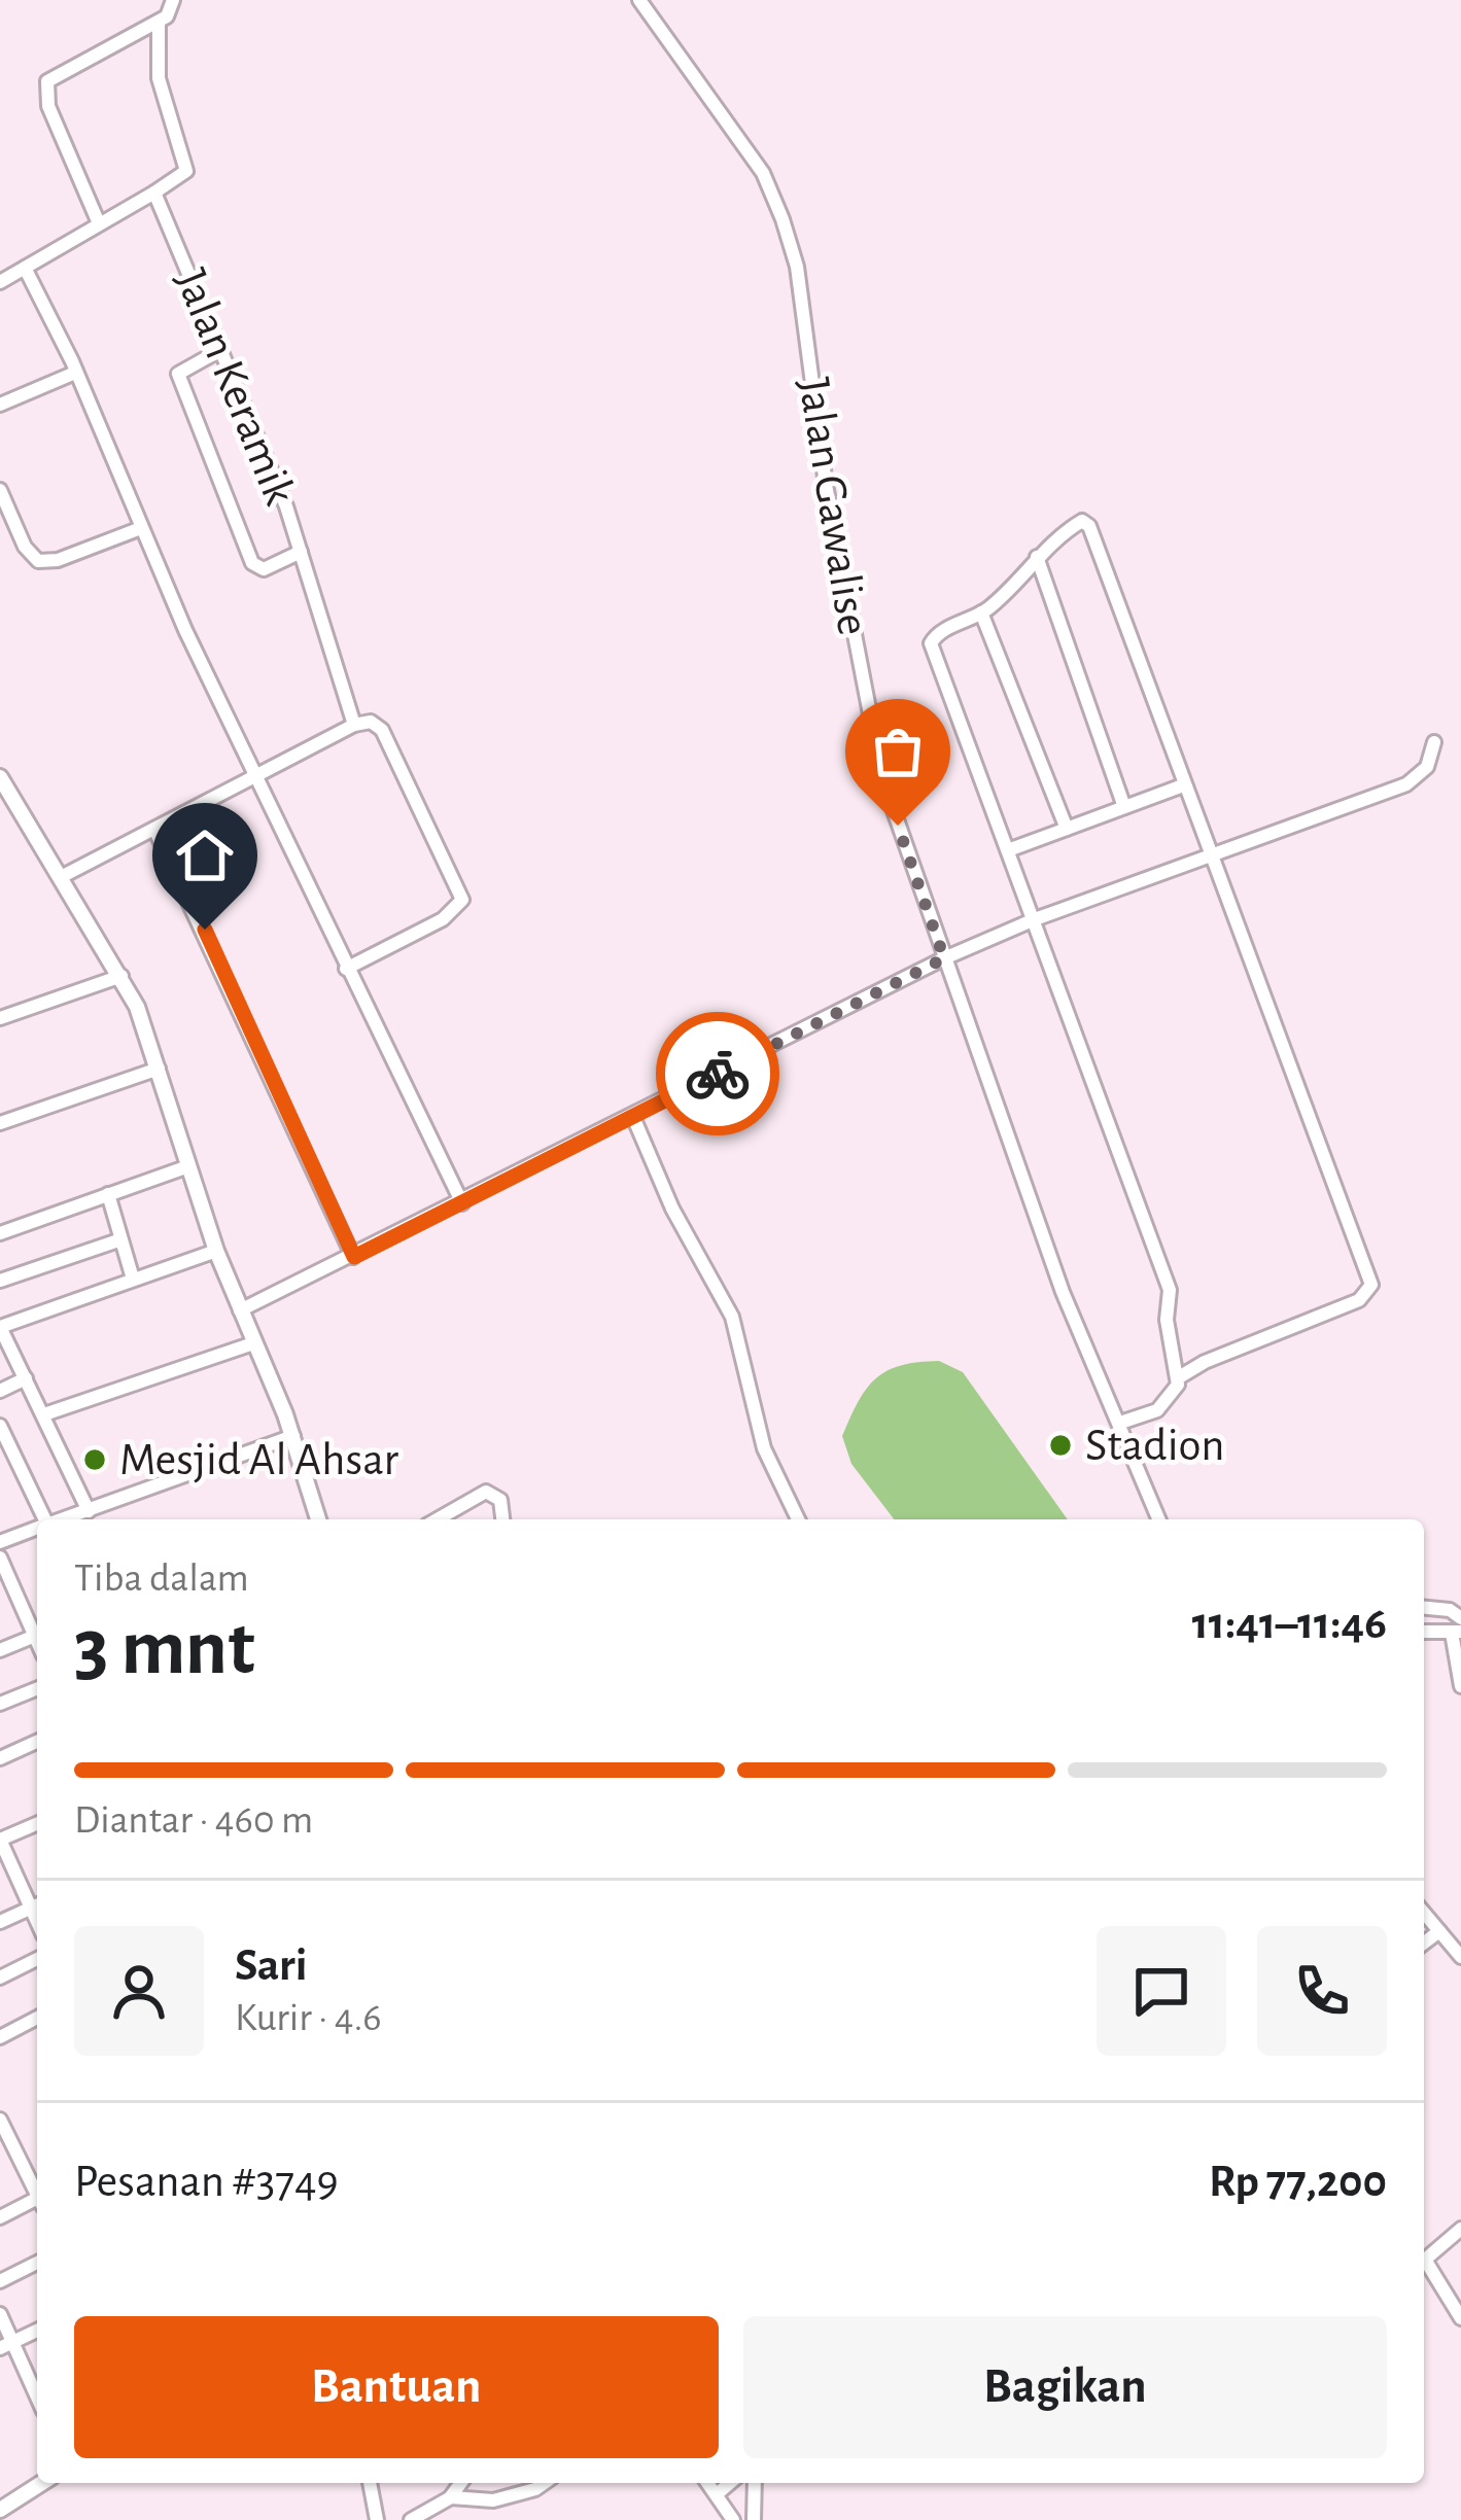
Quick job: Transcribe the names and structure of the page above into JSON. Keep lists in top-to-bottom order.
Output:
{
  "streets": {
    "street": ["Jalan Keramik", "Jalan Gawalise"]
  },
  "places": ["Stadion", "Mesjid Al Ahsar"],
  "page": {
    "heading": ["3 mnt", "Tiba dalam", "11:41–11:46"],
    "panel": [
      "Sari",
      "Kurir · 4.6",
      "Pesanan #3749",
      "Rp 77,200"
    ],
    "bar": "Diantar · 460 m",
    "buttons": ["Bantuan", "Bagikan"]
  }
}
